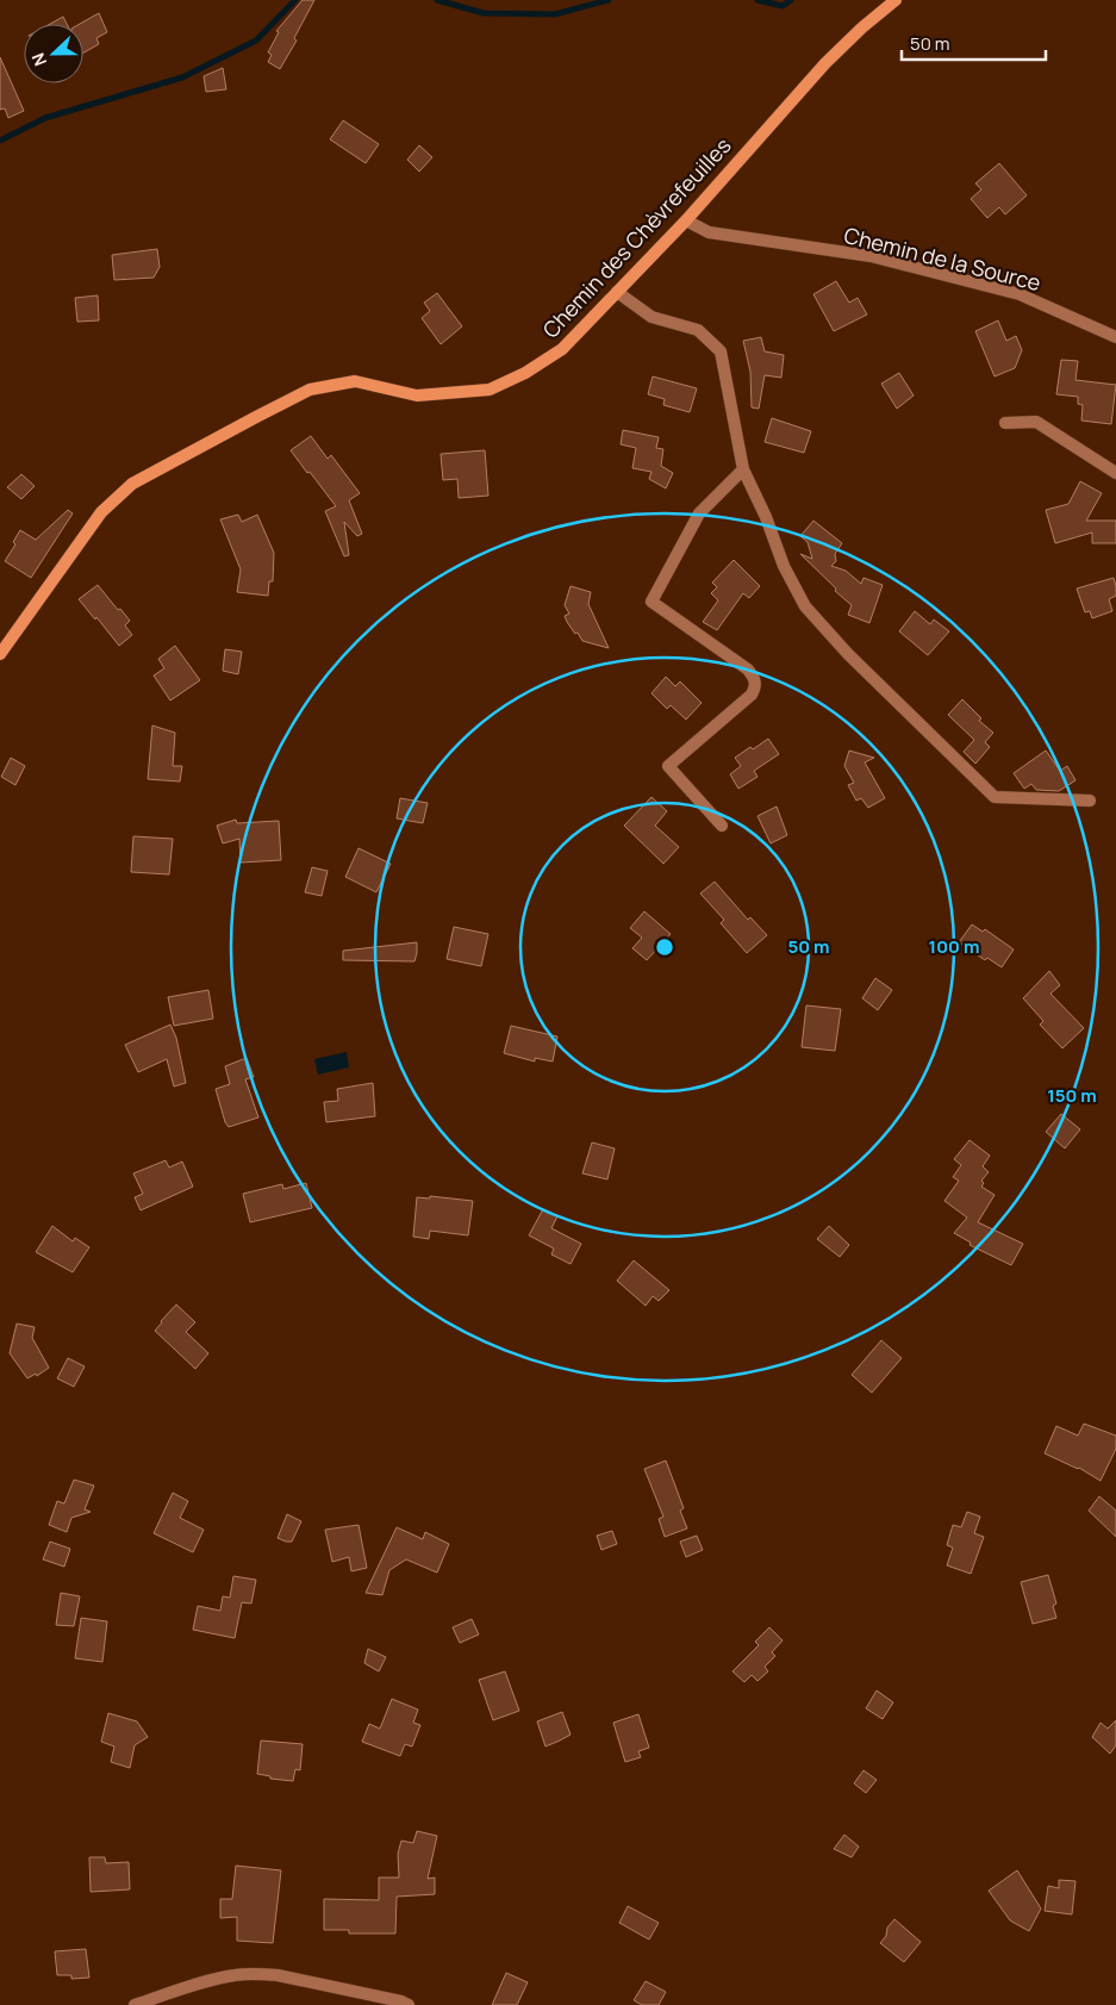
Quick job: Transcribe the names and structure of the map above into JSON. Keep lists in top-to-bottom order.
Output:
{
  "streets": {
    "street": ["Chemin des Chèvrefeuilles", "Chemin de la Source"]
  },
  "crossings": [
    ["Chemin des Chèvrefeuilles", "Chemin de la Source"]
  ],
  "scale_bar": "50 m",
  "north": "left",
  "rings": ["50 m", "100 m", "150 m"]
}
